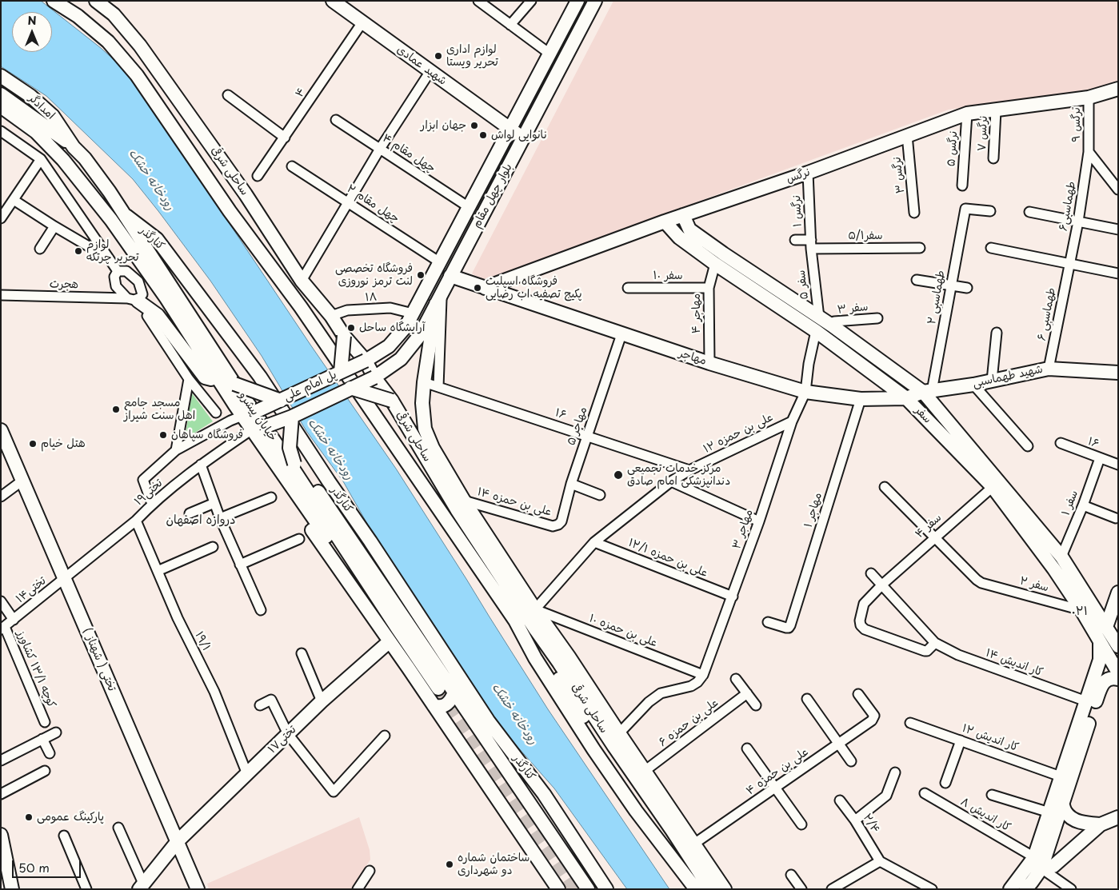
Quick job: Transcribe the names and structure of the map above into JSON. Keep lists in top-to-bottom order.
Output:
{
  "streets": {
    "main road": [
      "شهید عمادی",
      "امدادگر",
      "ساحلی شرقی",
      "نرگس",
      "بلوار چهل مقام",
      "کنارگذر",
      "مهاجر",
      "شهید طهماسبی",
      "پل امام علی",
      "سفر",
      "خیابان پیشرو",
      "تختی ( شهناز )",
      "تختی۱۷"
    ],
    "street": [
      "۴",
      "۹ نرگس",
      "۷ نرگس",
      "۵ نرگس",
      "چهل مقام ۴",
      "۳ نرگس",
      "چهل مقام ۲",
      "۶طهماسبی",
      "۱ نرگس",
      "۵/۱سفر",
      "۱۰ سفر",
      "هجرت",
      "۵ سفر",
      "۱۸",
      "۲ طهماسبی",
      "۳ سفر",
      "۴ مهاجر",
      "۶ طهماسبی",
      "۱۶",
      "۵ مهاجر",
      "۱۲ علی بن حمزه",
      "تختی۱۹",
      "۱۴ علی بن حمزه",
      "۱ سفر",
      "۱ مهاجر",
      "۴ سفر",
      "۳ مهاجر",
      "۱۲/۱ علی بن حمزه",
      "۲ سفر",
      "تختی۱۴",
      "۱۰ علی بن حمزه",
      "۱۹/۱",
      "۱۴ کار اندیش",
      "کوچه ۱۳/۱ کشاورز",
      "۶ علی بن حمزه",
      "۱۲ کار اندیش",
      "۴ علی بن حمزه",
      "۸ کار اندیش",
      "۲/۴"
    ]
  },
  "crossings": [
    ["شهید عمادی", "۴"],
    ["شهید عمادی", "بلوار چهل مقام"],
    ["امدادگر", "خیابان پیشرو"],
    ["۹ نرگس", "نرگس"],
    ["۹ نرگس", "۶طهماسبی"],
    ["۷ نرگس", "نرگس"],
    ["۵ نرگس", "نرگس"],
    ["چهل مقام ۴", "بلوار چهل مقام"],
    ["ساحلی شرقی", "بلوار چهل مقام"],
    ["ساحلی شرقی", "۱۸"],
    ["ساحلی شرقی", "پل امام علی"],
    ["ساحلی شرقی", "۱۶"],
    ["ساحلی شرقی", "۱۲ علی بن حمزه"],
    ["ساحلی شرقی", "۱۴ علی بن حمزه"],
    ["ساحلی شرقی", "۱۰ علی بن حمزه"],
    ["ساحلی شرقی", "۶ علی بن حمزه"],
    ["ساحلی شرقی", "۴ علی بن حمزه"],
    ["۳ نرگس", "نرگس"],
    ["نرگس", "۱ نرگس"],
    ["نرگس", "مهاجر"],
    ["نرگس", "سفر"],
    ["بلوار چهل مقام", "چهل مقام ۲"],
    ["بلوار چهل مقام", "۱۸"],
    ["بلوار چهل مقام", "مهاجر"],
    ["بلوار چهل مقام", "پل امام علی"],
    ["۶طهماسبی", "۶ طهماسبی"],
    ["۱ نرگس", "۵/۱سفر"],
    ["۱ نرگس", "۵ سفر"],
    ["۵/۱سفر", "۵ سفر"],
    ["کنارگذر", "خیابان پیشرو"],
    ["۱۰ سفر", "۴ مهاجر"],
    ["۵ سفر", "سفر"],
    ["۲ طهماسبی", "شهید طهماسبی"],
    ["۲ طهماسبی", "سفر"],
    ["۳ سفر", "سفر"],
    ["۴ مهاجر", "مهاجر"],
    ["۴ مهاجر", "سفر"],
    ["۶ طهماسبی", "شهید طهماسبی"],
    ["مهاجر", "شهید طهماسبی"],
    ["مهاجر", "سفر"],
    ["مهاجر", "۵ مهاجر"],
    ["مهاجر", "۱ مهاجر"],
    ["مهاجر", "۳ مهاجر"],
    ["شهید طهماسبی", "سفر"],
    ["پل امام علی", "خیابان پیشرو"],
    ["پل امام علی", "تختی۱۹"],
    ["۱۶", "۵ مهاجر"],
    ["۱۶", "۱۲ علی بن حمزه"],
    ["۱۶", "۱ سفر"],
    ["سفر", "۱ سفر"],
    ["سفر", "۴ سفر"],
    ["سفر", "۳ مهاجر"],
    ["سفر", "۲ سفر"],
    ["خیابان پیشرو", "تختی۱۹"],
    ["۵ مهاجر", "۱۴ علی بن حمزه"],
    ["۱۲ علی بن حمزه", "۳ مهاجر"],
    ["۱۲ علی بن حمزه", "۱۲/۱ علی بن حمزه"],
    ["۱۲ علی بن حمزه", "۱۰ علی بن حمزه"],
    ["تختی۱۹", "تختی۱۴"],
    ["تختی۱۹", "۱۹/۱"],
    ["تختی۱۹", "تختی ( شهناز )"],
    ["۴ سفر", "۲ سفر"],
    ["۴ سفر", "۱۴ کار اندیش"],
    ["۳ مهاجر", "۱۲/۱ علی بن حمزه"],
    ["۳ مهاجر", "۱۰ علی بن حمزه"],
    ["تختی۱۴", "تختی ( شهناز )"],
    ["تختی۱۴", "کوچه ۱۳/۱ کشاورز"],
    ["۱۹/۱", "تختی۱۷"],
    ["تختی ( شهناز )", "تختی۱۷"]
  ],
  "districts": ["دروازه اصفهان", "۰۲۱"],
  "water": ["رودخانه خشک"],
  "places": [
    "لوازم اداری تحریر ویستا",
    "جهان ابزار",
    "نانوایی لواش",
    "لوازم تحریر چرتکه",
    "فروشگاه تخصصی لنت ترمز نوروزی",
    "فروشگاه اسپلیت پکیج تصفیه اب رضایی",
    "آرایشگاه ساحل",
    "مسجد جامع اهل سنت شیراز",
    "فروشگاه سپاهان",
    "هتل خیام",
    "مرکز خدمات تجمیعی دندانپزشکی امام صادق",
    "پارکینگ عمومی",
    "ساختمان شماره دو شهرداری"
  ],
  "scale_bar": "50 m",
  "north": "top"
}
